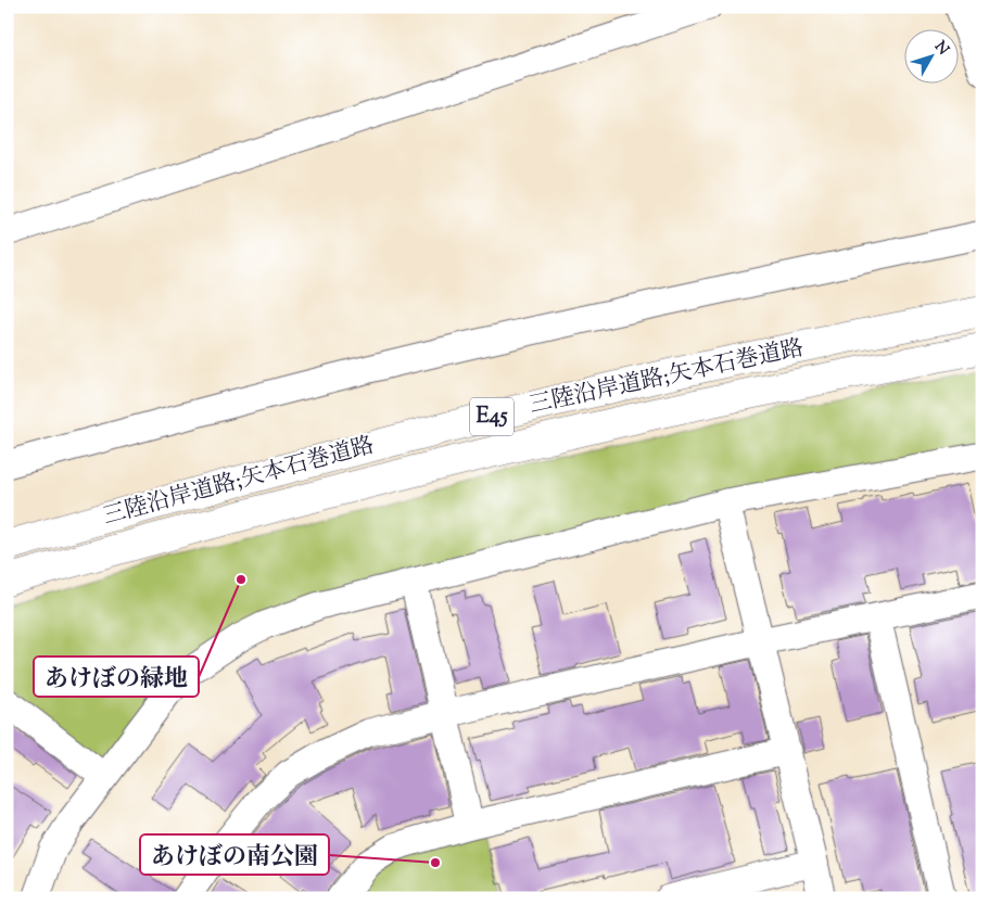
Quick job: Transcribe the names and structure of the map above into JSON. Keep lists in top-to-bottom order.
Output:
{
  "streets": {
    "highway": ["三陸沿岸道路;矢本石巻道路", "E45"]
  },
  "places": ["あけぼの緑地", "あけぼの南公園"],
  "north": "top right"
}
